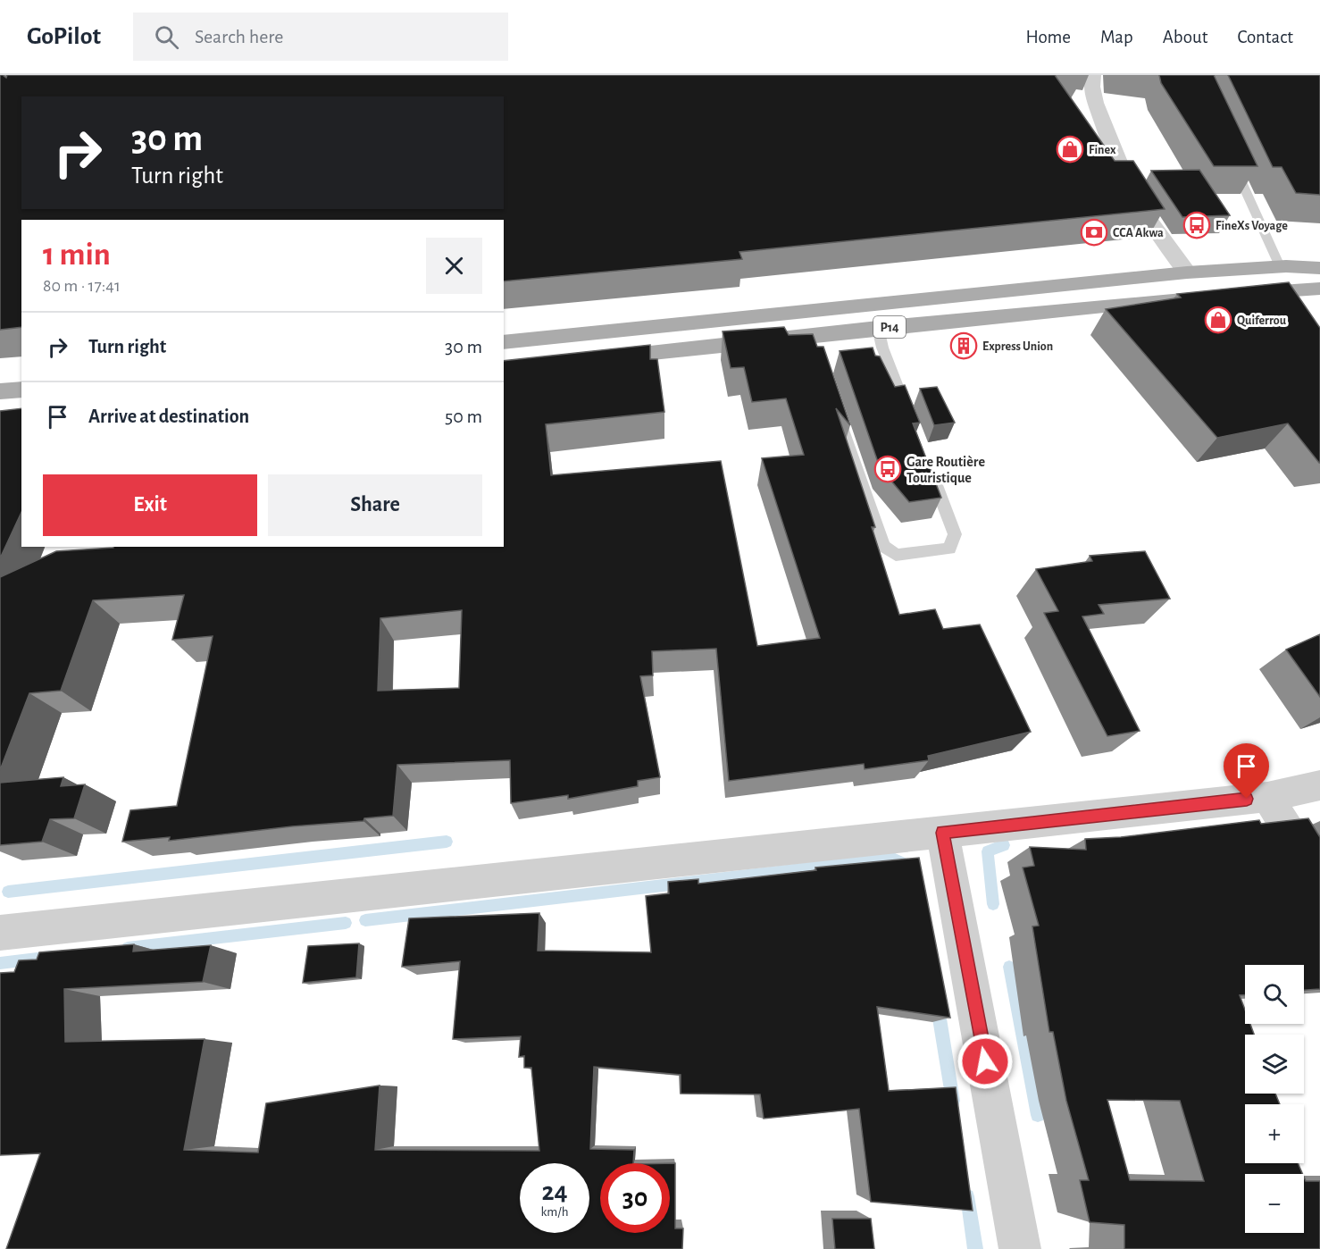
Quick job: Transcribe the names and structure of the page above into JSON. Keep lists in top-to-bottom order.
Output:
{
  "streets": {
    "main road": ["P14"]
  },
  "places": {
    "shop": ["Finex", "Quiferrou"],
    "bus stop": ["FineXs Voyage", "Gare Routière Touristique"],
    "bank": ["CCA Akwa"],
    "building": ["Express Union"]
  },
  "page": {
    "header": "GoPilot",
    "search": "Search here",
    "nav": [
      "Home",
      "Map",
      "About",
      "Contact"
    ],
    "turn": ["30 m", "Turn right"],
    "heading": ["1 min", "80 m · 17:41"],
    "list": [
      {
        "name": "Turn right",
        "value": "30 m"
      },
      {
        "name": "Arrive at destination",
        "value": "50 m"
      }
    ],
    "buttons": ["Exit", "Share"],
    "map_buttons": ["+", "−"],
    "speed": "24 km/h",
    "limit": "30"
  }
}
